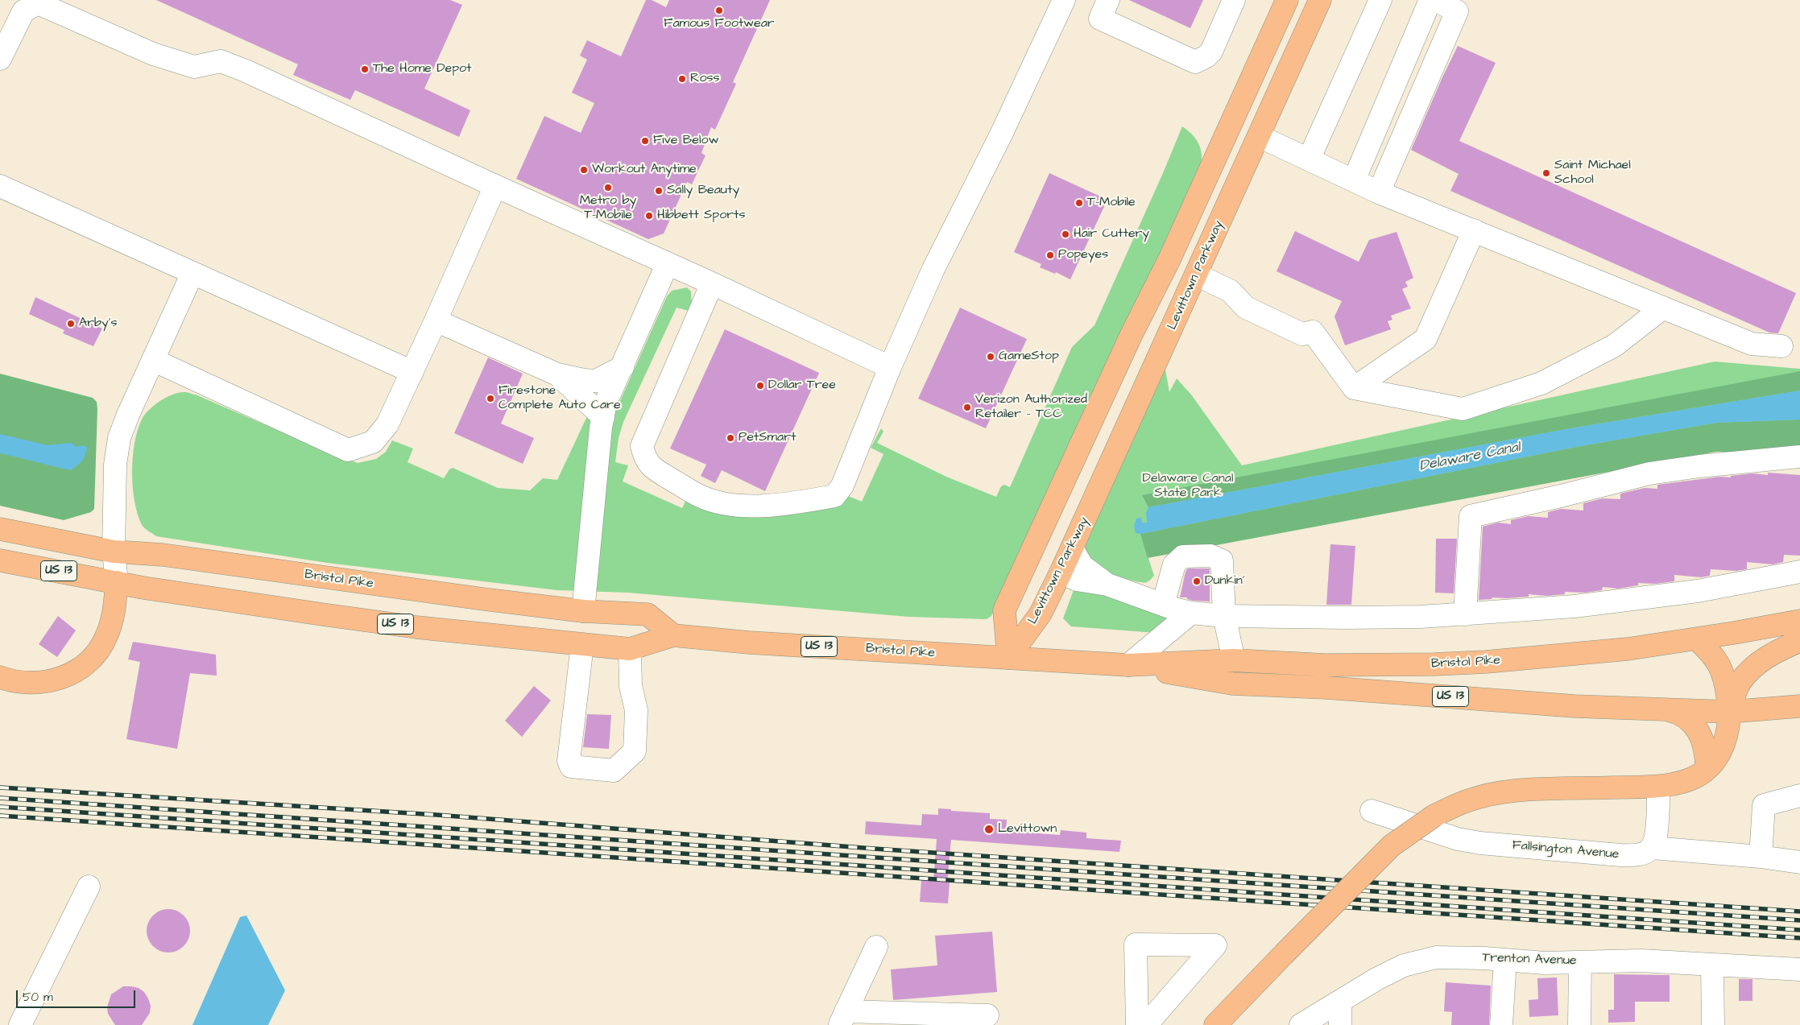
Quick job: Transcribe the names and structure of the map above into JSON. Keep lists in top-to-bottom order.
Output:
{
  "streets": {
    "main road": ["Levittown Parkway", "US 13", "Bristol Pike"],
    "street": ["Fallsington Avenue", "Trenton Avenue"]
  },
  "crossings": [
    ["Levittown Parkway", "Bristol Pike"],
    ["US 13", "Bristol Pike"]
  ],
  "water": ["Delaware Canal"],
  "parks": ["Delaware Canal State Park"],
  "places": [
    "Famous Footwear",
    "The Home Depot",
    "Ross",
    "Five Below",
    "Workout Anytime",
    "Saint Michael School",
    "Metro by T-Mobile",
    "Sally Beauty",
    "T-Mobile",
    "Hibbett Sports",
    "Hair Cuttery",
    "Popeyes",
    "Arby's",
    "GameStop",
    "Dollar Tree",
    "Firestone Complete Auto Care",
    "Verizon Authorized Retailer - TCC",
    "PetSmart",
    "Dunkin'",
    "Levittown"
  ],
  "scale_bar": "50 m"
}
